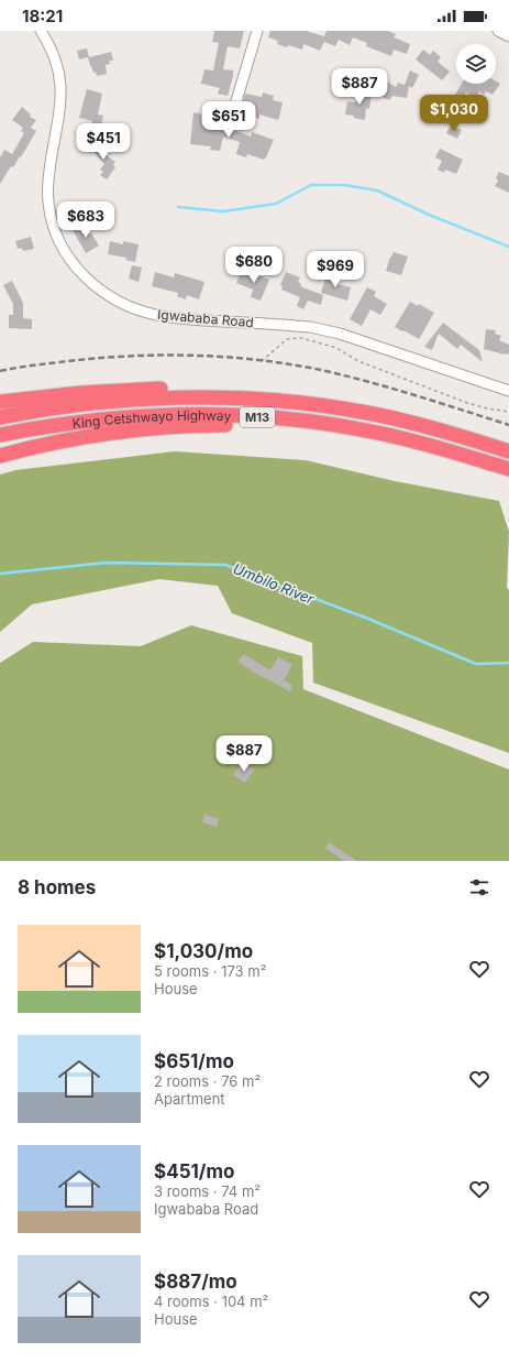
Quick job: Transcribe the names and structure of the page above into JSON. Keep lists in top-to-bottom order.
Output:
{
  "streets": {
    "highway": ["M13", "King Cetshwayo Highway"],
    "street": ["Igwababa Road"]
  },
  "water": ["Umbilo River"],
  "page": {
    "status": "18:21",
    "price": [
      "$887",
      "$1,030",
      "$651",
      "$451",
      "$683",
      "$680",
      "$969",
      "$887"
    ],
    "heading": "8 homes",
    "list": [
      {
        "name": "$1,030/mo",
        "note": "5 rooms · 173 m² · House"
      },
      {
        "name": "$651/mo",
        "note": "2 rooms · 76 m² · Apartment"
      },
      {
        "name": "$451/mo",
        "note": "3 rooms · 74 m² · Igwababa Road"
      },
      {
        "name": "$887/mo",
        "note": "4 rooms · 104 m² · House"
      }
    ]
  }
}
